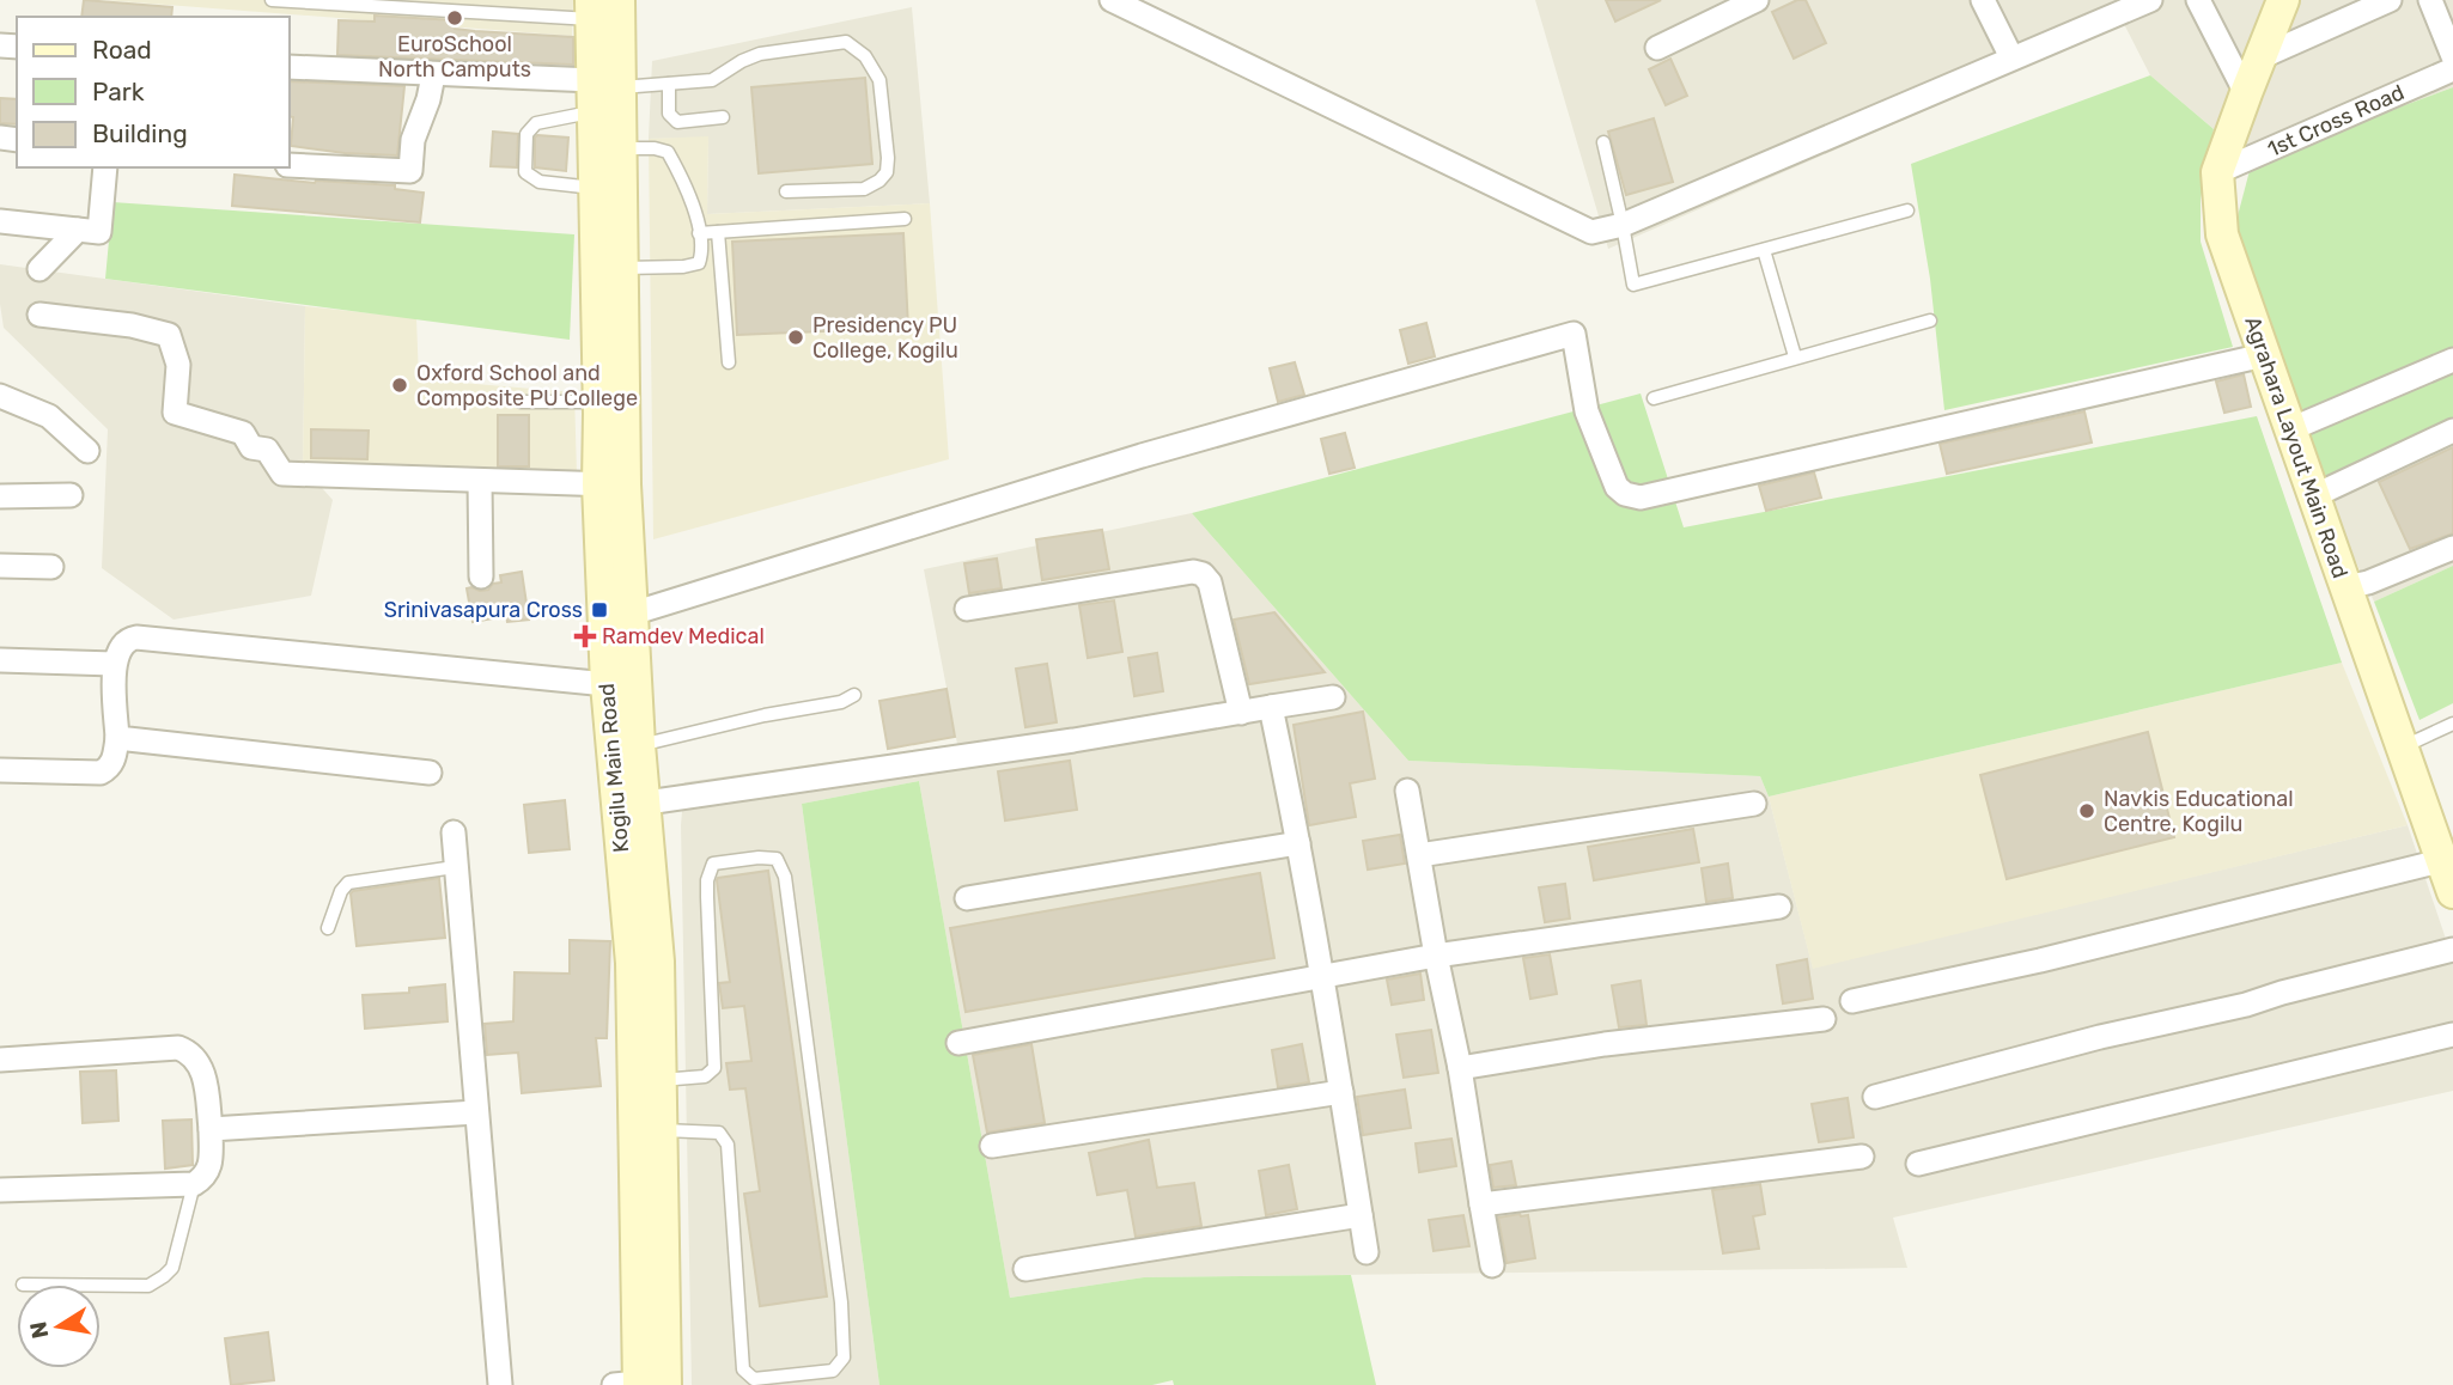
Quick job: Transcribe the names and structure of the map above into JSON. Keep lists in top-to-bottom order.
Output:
{
  "streets": {
    "main road": ["Agrahara Layout Main Road", "Kogilu Main Road"],
    "street": ["1st Cross Road"]
  },
  "crossings": [
    ["1st Cross Road", "Agrahara Layout Main Road"]
  ],
  "places": {
    "other": [
      "EuroSchool North Camputs",
      "Presidency PU College, Kogilu",
      "Oxford School and Composite PU College",
      "Navkis Educational Centre, Kogilu"
    ],
    "transit": ["Srinivasapura Cross"],
    "health": ["Ramdev Medical"]
  },
  "legend": ["Road", "Park", "Building"],
  "north": "left"
}
